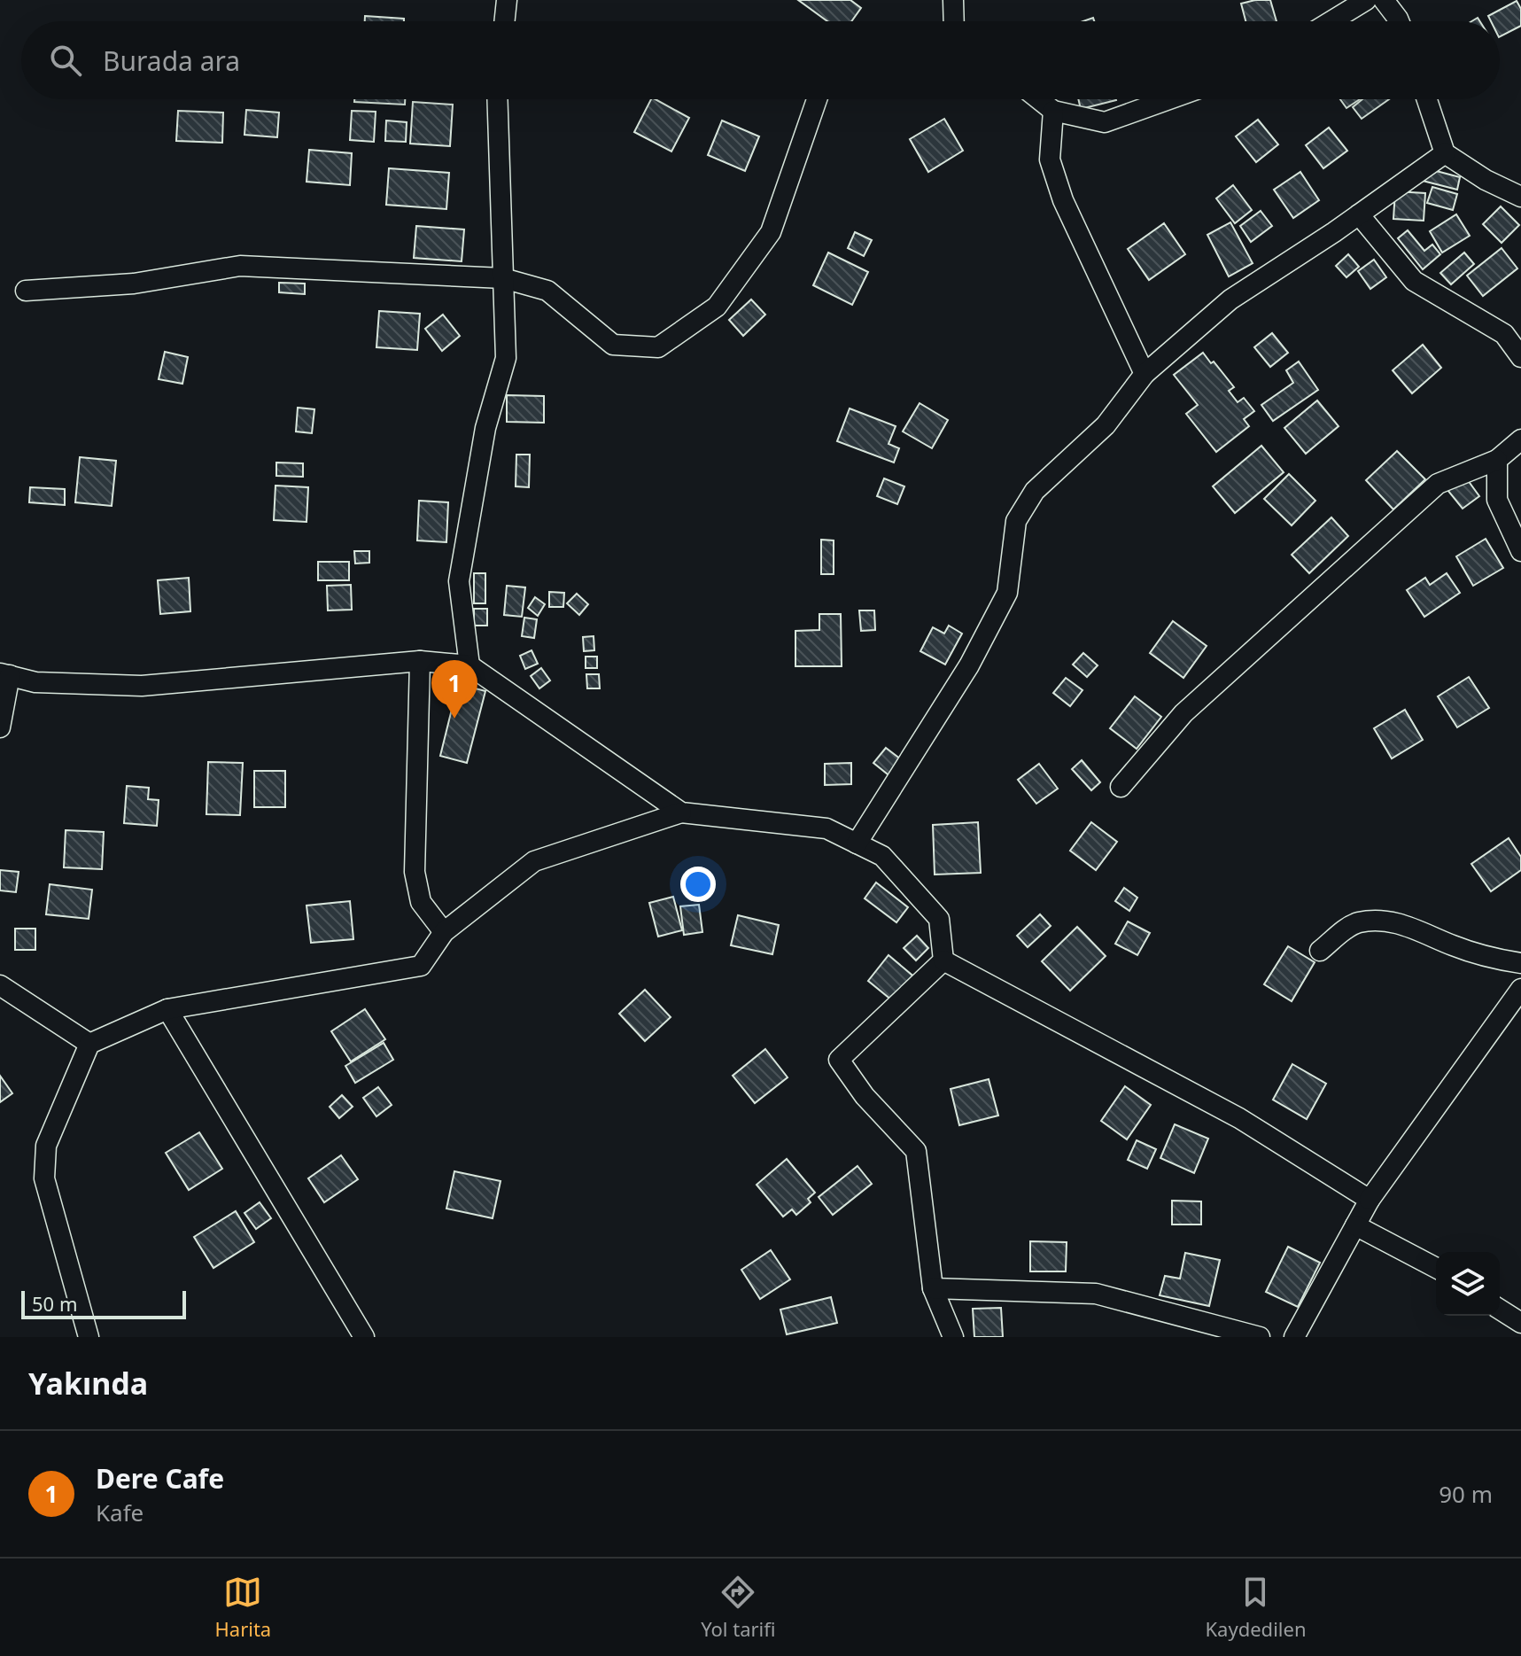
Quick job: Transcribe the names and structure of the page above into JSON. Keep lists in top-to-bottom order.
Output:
{
  "scale_bar": "50 m",
  "page": {
    "search": "Burada ara",
    "pins": "1",
    "scale": "50 m",
    "heading": "Yakında",
    "list": [
      {
        "mark": "1",
        "name": "Dere Cafe",
        "note": "Kafe",
        "value": "90 m"
      }
    ],
    "nav": ["Harita", "Yol tarifi", "Kaydedilen"]
  }
}
